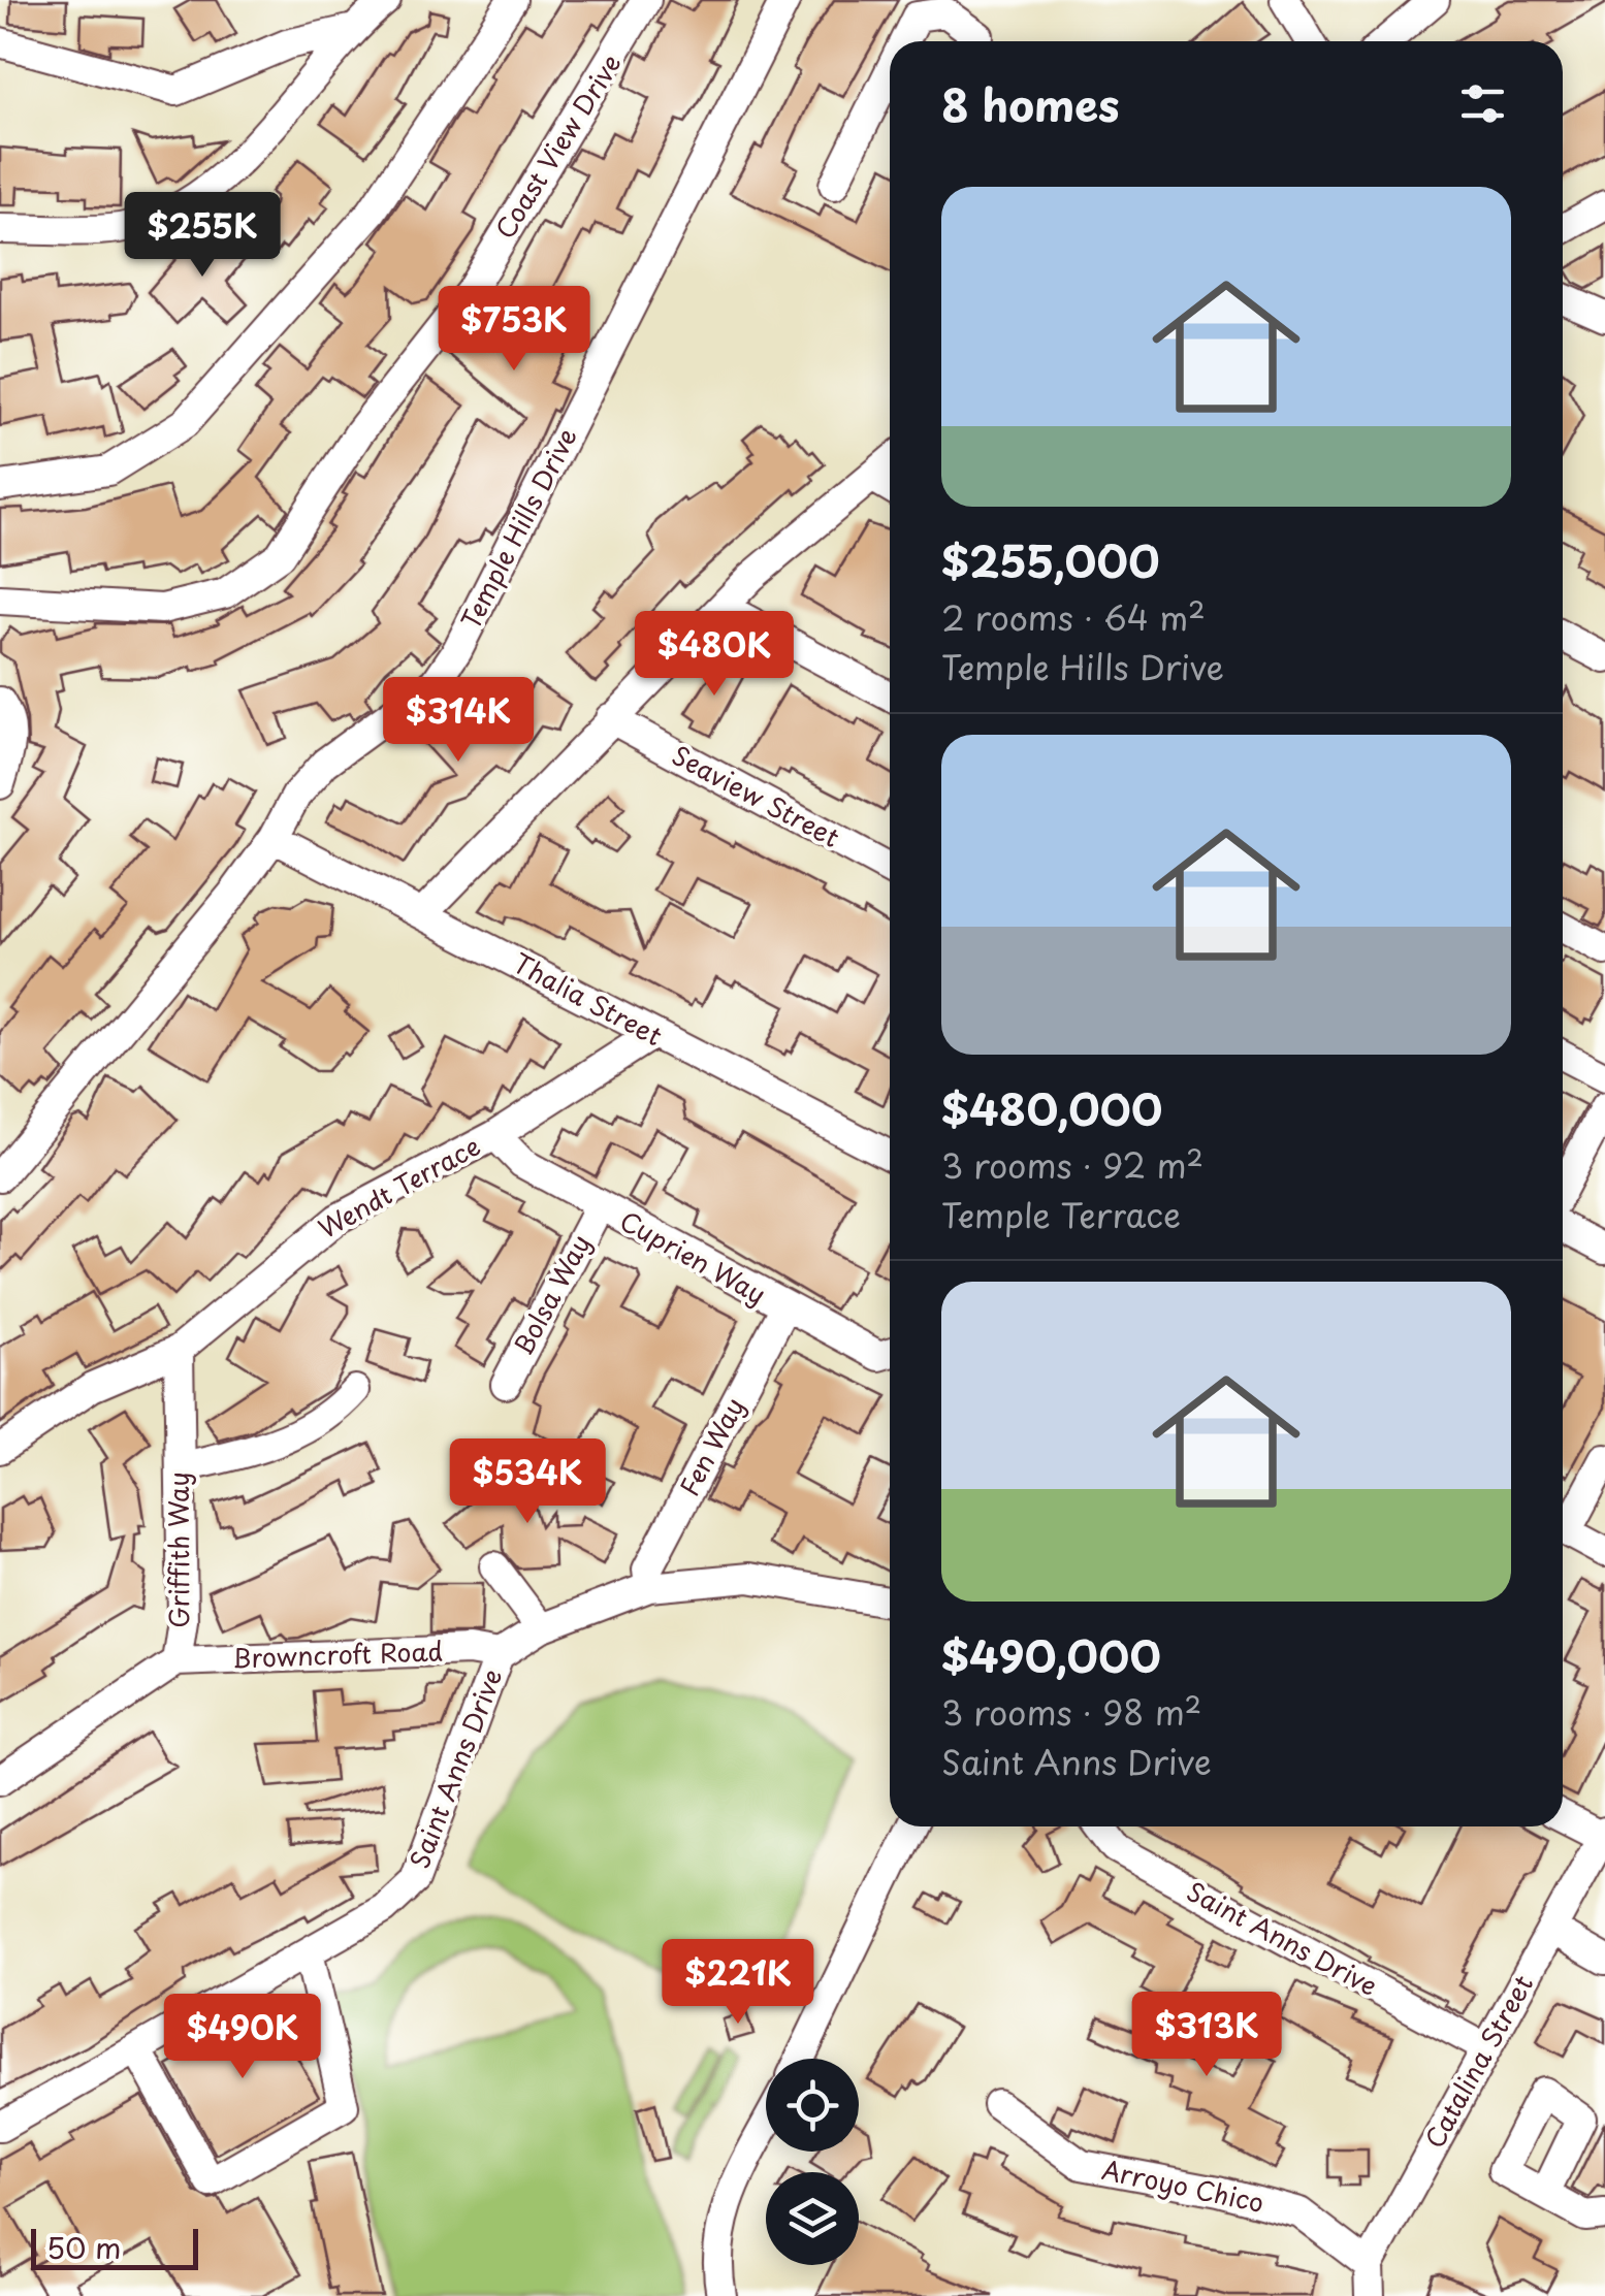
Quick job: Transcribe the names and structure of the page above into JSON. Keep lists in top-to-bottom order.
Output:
{
  "streets": {
    "street": [
      "Coast View Drive",
      "Temple Hills Drive",
      "Seaview Street",
      "Thalia Street",
      "Wendt Terrace",
      "Cuprien Way",
      "Bolsa Way",
      "Fen Way",
      "Griffith Way",
      "Browncroft Road",
      "Saint Anns Drive",
      "Catalina Street",
      "Arroyo Chico"
    ]
  },
  "crossings": [
    ["Temple Hills Drive", "Thalia Street"],
    ["Thalia Street", "Wendt Terrace"],
    ["Wendt Terrace", "Cuprien Way"],
    ["Wendt Terrace", "Griffith Way"],
    ["Cuprien Way", "Bolsa Way"],
    ["Cuprien Way", "Fen Way"],
    ["Fen Way", "Saint Anns Drive"],
    ["Griffith Way", "Browncroft Road"],
    ["Browncroft Road", "Saint Anns Drive"],
    ["Saint Anns Drive", "Catalina Street"],
    ["Catalina Street", "Arroyo Chico"]
  ],
  "scale_bar": "50 m",
  "page": {
    "heading": "8 homes",
    "list": [
      {
        "name": "$255,000",
        "note": "2 rooms · 64 m² · Temple Hills Drive"
      },
      {
        "name": "$480,000",
        "note": "3 rooms · 92 m² · Temple Terrace"
      },
      {
        "name": "$490,000",
        "note": "3 rooms · 98 m² · Saint Anns Drive"
      }
    ],
    "price": [
      "$255K",
      "$753K",
      "$480K",
      "$314K",
      "$534K",
      "$221K",
      "$313K",
      "$490K"
    ],
    "scale": "50 m"
  }
}
